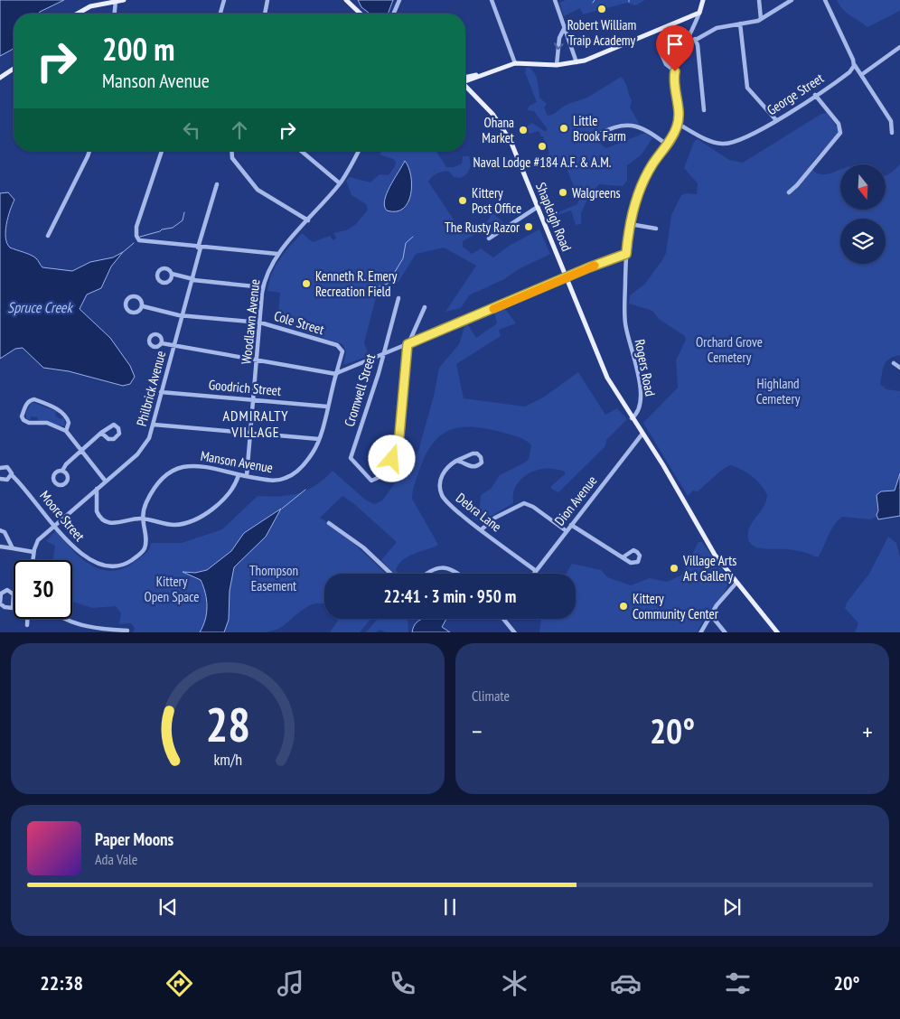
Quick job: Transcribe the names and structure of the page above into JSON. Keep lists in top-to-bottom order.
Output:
{
  "streets": {
    "main road": ["Shapleigh Road"],
    "street": [
      "George Street",
      "Woodlawn Avenue",
      "Cole Street",
      "Rogers Road",
      "Goodrich Street",
      "Philbrick Avenue",
      "Cromwell Street",
      "Manson Avenue",
      "Dion Avenue",
      "Debra Lane",
      "Moore Street"
    ]
  },
  "crossings": [
    ["George Street", "Rogers Road"],
    ["Shapleigh Road", "Rogers Road"],
    ["Woodlawn Avenue", "Cole Street"],
    ["Woodlawn Avenue", "Goodrich Street"],
    ["Woodlawn Avenue", "Manson Avenue"],
    ["Cole Street", "Philbrick Avenue"],
    ["Cole Street", "Manson Avenue"],
    ["Goodrich Street", "Philbrick Avenue"],
    ["Goodrich Street", "Manson Avenue"],
    ["Philbrick Avenue", "Moore Street"],
    ["Manson Avenue", "Moore Street"],
    ["Dion Avenue", "Debra Lane"]
  ],
  "districts": ["ADMIRALTY VILLAGE"],
  "water": ["Spruce Creek"],
  "parks": [
    "Orchard Grove Cemetery",
    "Highland Cemetery",
    "Thompson Easement",
    "Kittery Open Space"
  ],
  "places": [
    "Robert William Traip Academy",
    "Little Brook Farm",
    "Ohana Market",
    "Naval Lodge #184 A.F. & A.M.",
    "Walgreens",
    "Kittery Post Office",
    "The Rusty Razor",
    "Kenneth R. Emery Recreation Field",
    "Village Arts Art Gallery",
    "Kittery Community Center"
  ],
  "north": "bottom",
  "page": {
    "turn": ["200 m", "Manson Avenue"],
    "limit": "30",
    "trip": "22:41 · 3 min · 950 m",
    "tile": "Climate",
    "heat": ["−", "20°", "+"],
    "song": ["Paper Moons", "Ada Vale"],
    "tabs": ["22:38", "20°"],
    "gauge": ["28", "km/h"]
  }
}
